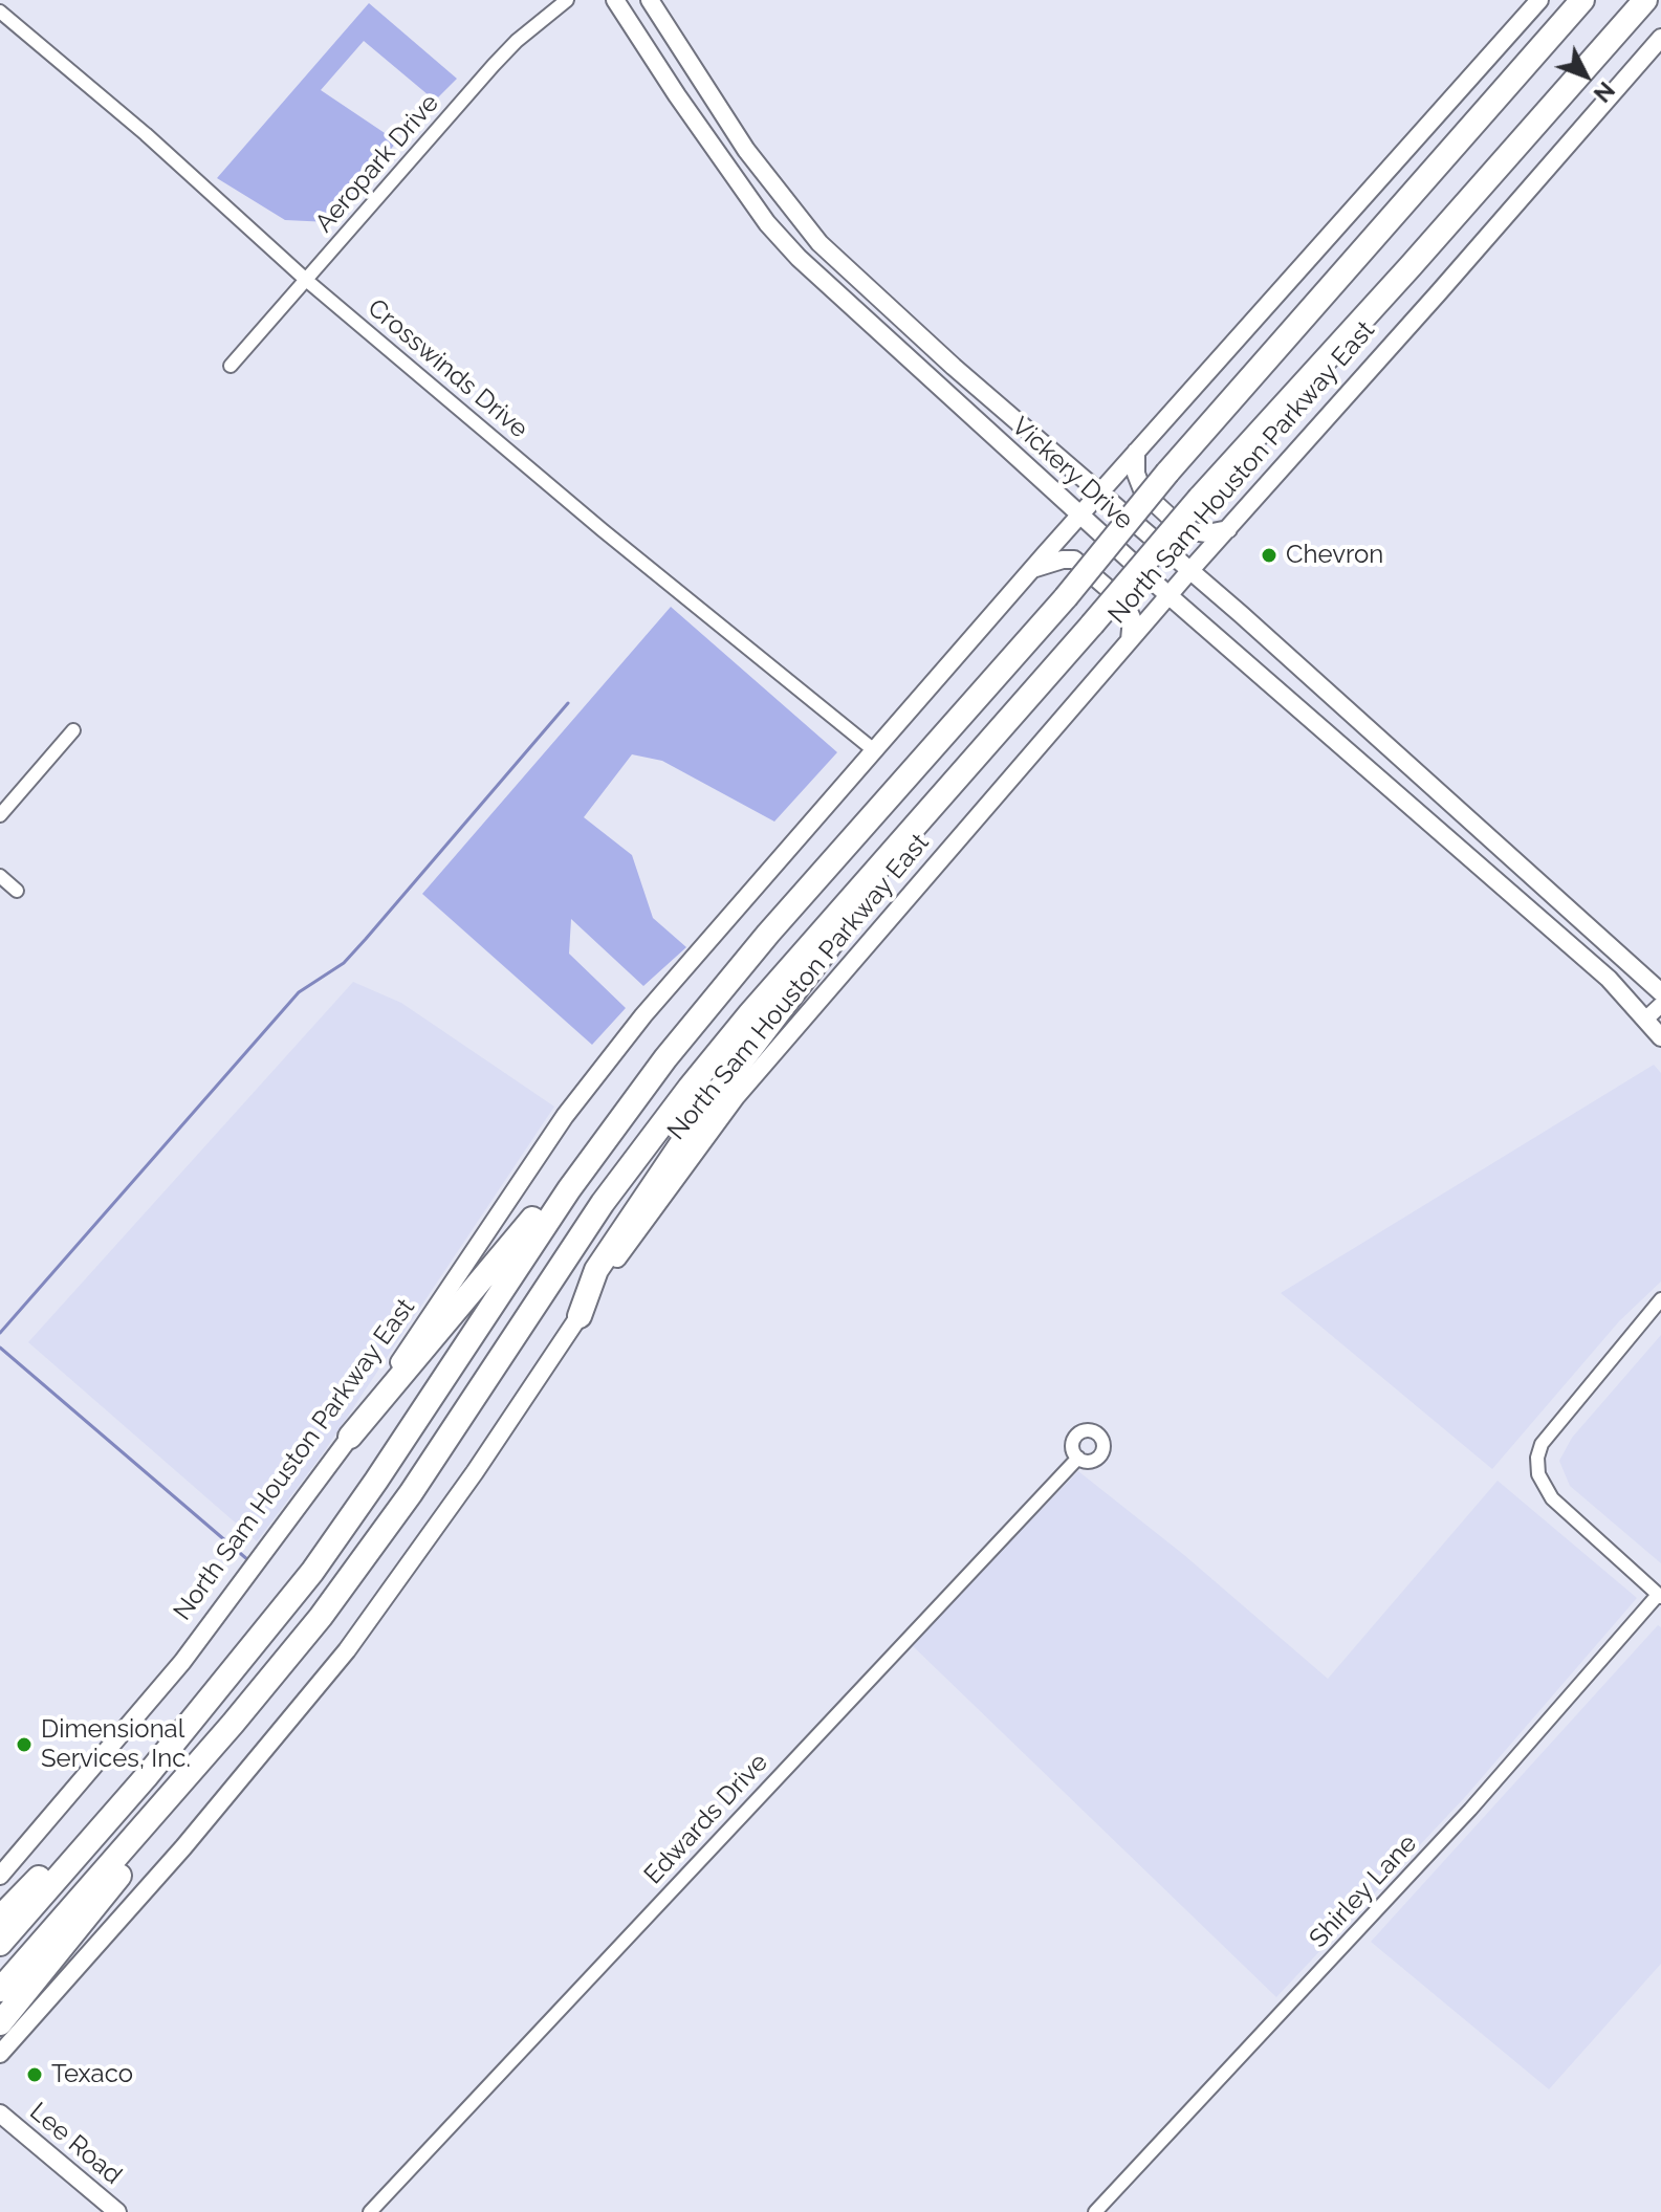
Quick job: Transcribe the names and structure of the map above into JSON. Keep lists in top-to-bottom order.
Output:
{
  "streets": {
    "highway": ["North Sam Houston Parkway East"],
    "main road": ["Vickery Drive", "Lee Road"],
    "street": [
      "Aeropark Drive",
      "Crosswinds Drive",
      "Edwards Drive",
      "Shirley Lane"
    ]
  },
  "crossings": [
    ["Aeropark Drive", "Crosswinds Drive"],
    ["Crosswinds Drive", "North Sam Houston Parkway East"],
    ["North Sam Houston Parkway East", "Vickery Drive"]
  ],
  "places": ["Chevron", "Dimensional Services, Inc.", "Texaco"],
  "north": "bottom right"
}
